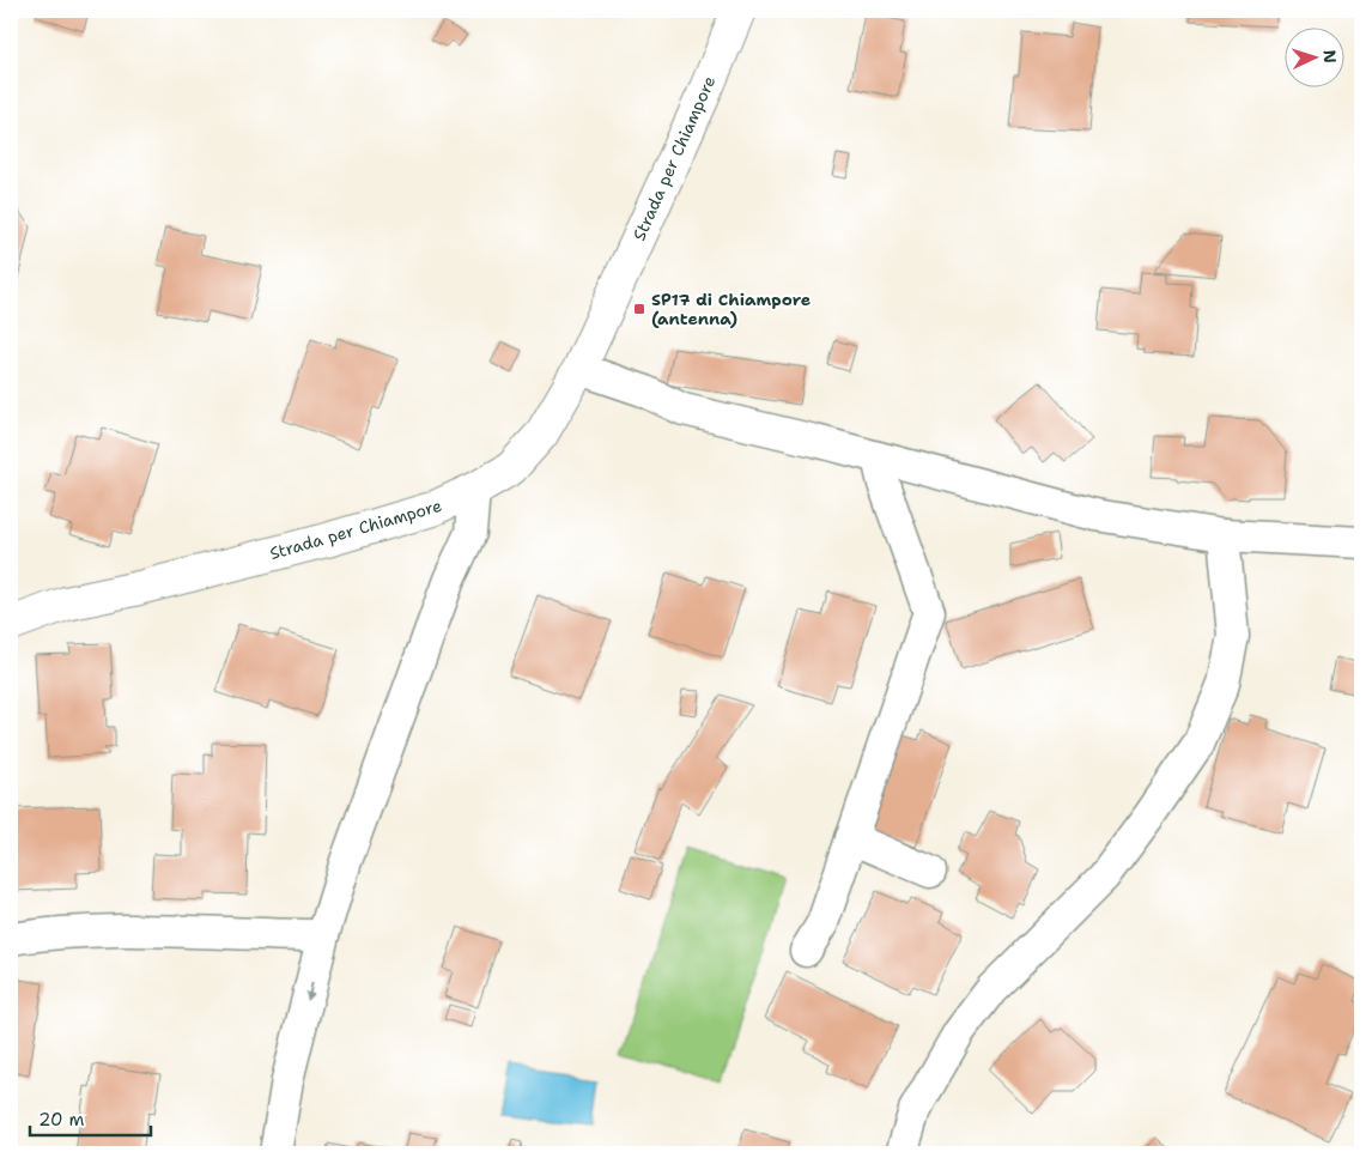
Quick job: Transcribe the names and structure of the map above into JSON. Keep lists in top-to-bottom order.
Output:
{
  "streets": {
    "street": ["Strada per Chiampore"]
  },
  "places": {
    "transit": ["SP17 di Chiampore (antenna)"]
  },
  "scale_bar": "20 m",
  "north": "right"
}
